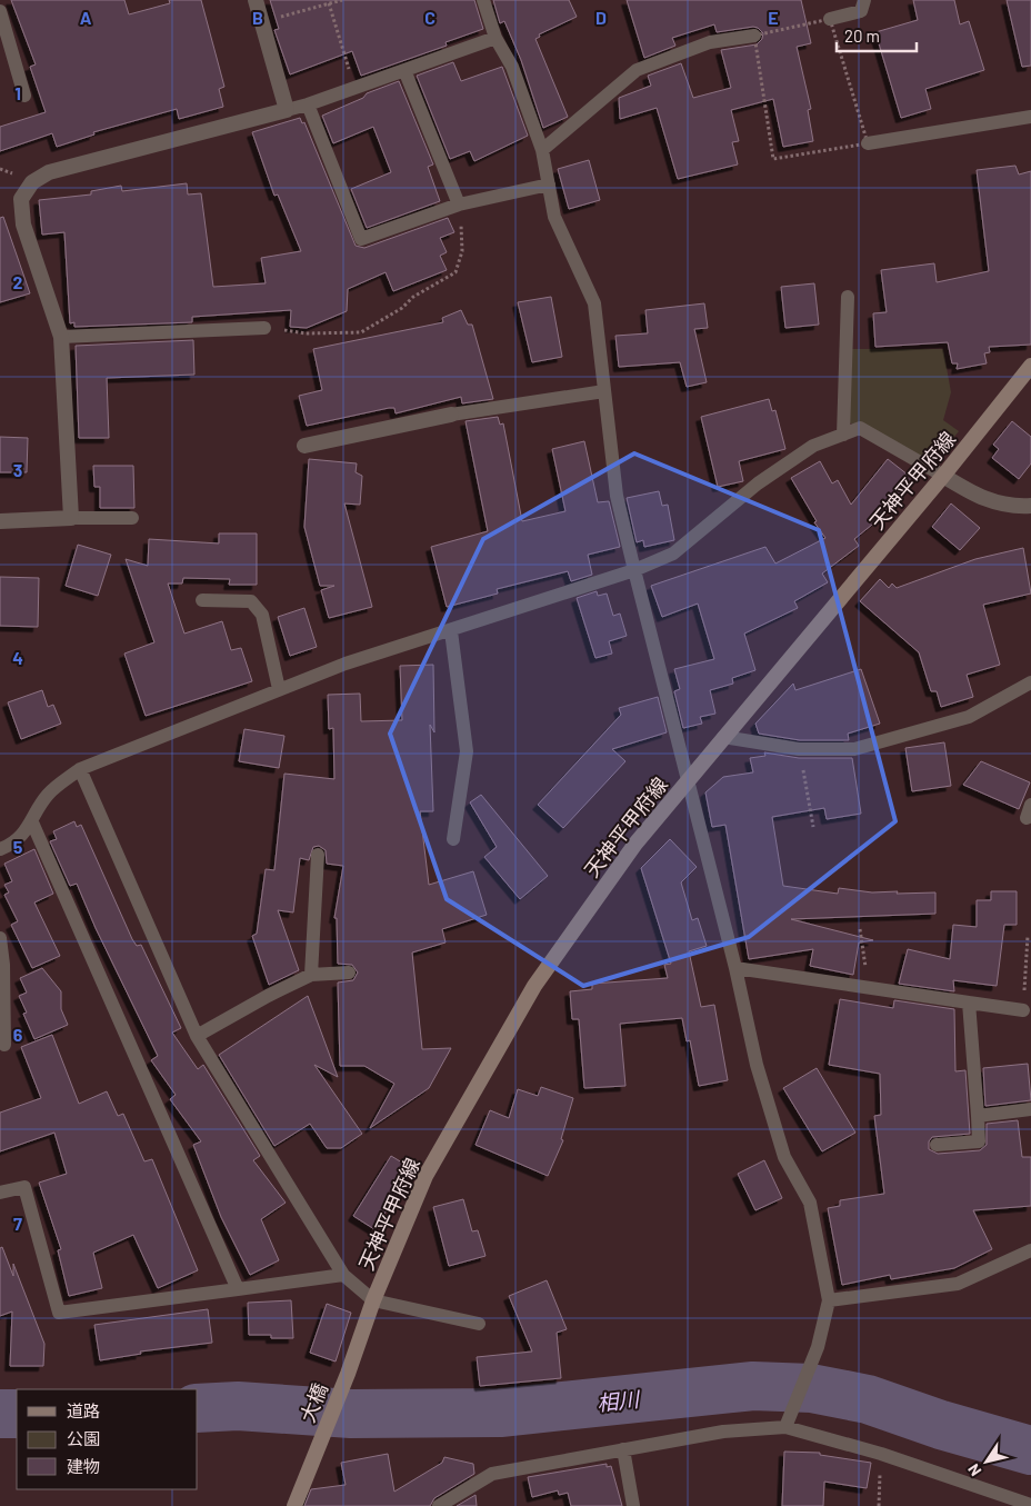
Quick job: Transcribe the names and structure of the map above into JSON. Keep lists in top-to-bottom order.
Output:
{
  "streets": {
    "main road": ["天神平甲府線", "大橋"]
  },
  "crossings": [
    ["天神平甲府線", "大橋"]
  ],
  "water": ["相川"],
  "legend": ["道路", "公園", "建物"],
  "scale_bar": "20 m",
  "north": "bottom left",
  "grid": {
    "columns": [
      "A",
      "B",
      "C",
      "D",
      "E"
    ],
    "rows": [
      "1",
      "2",
      "3",
      "4",
      "5",
      "6",
      "7"
    ]
  }
}
